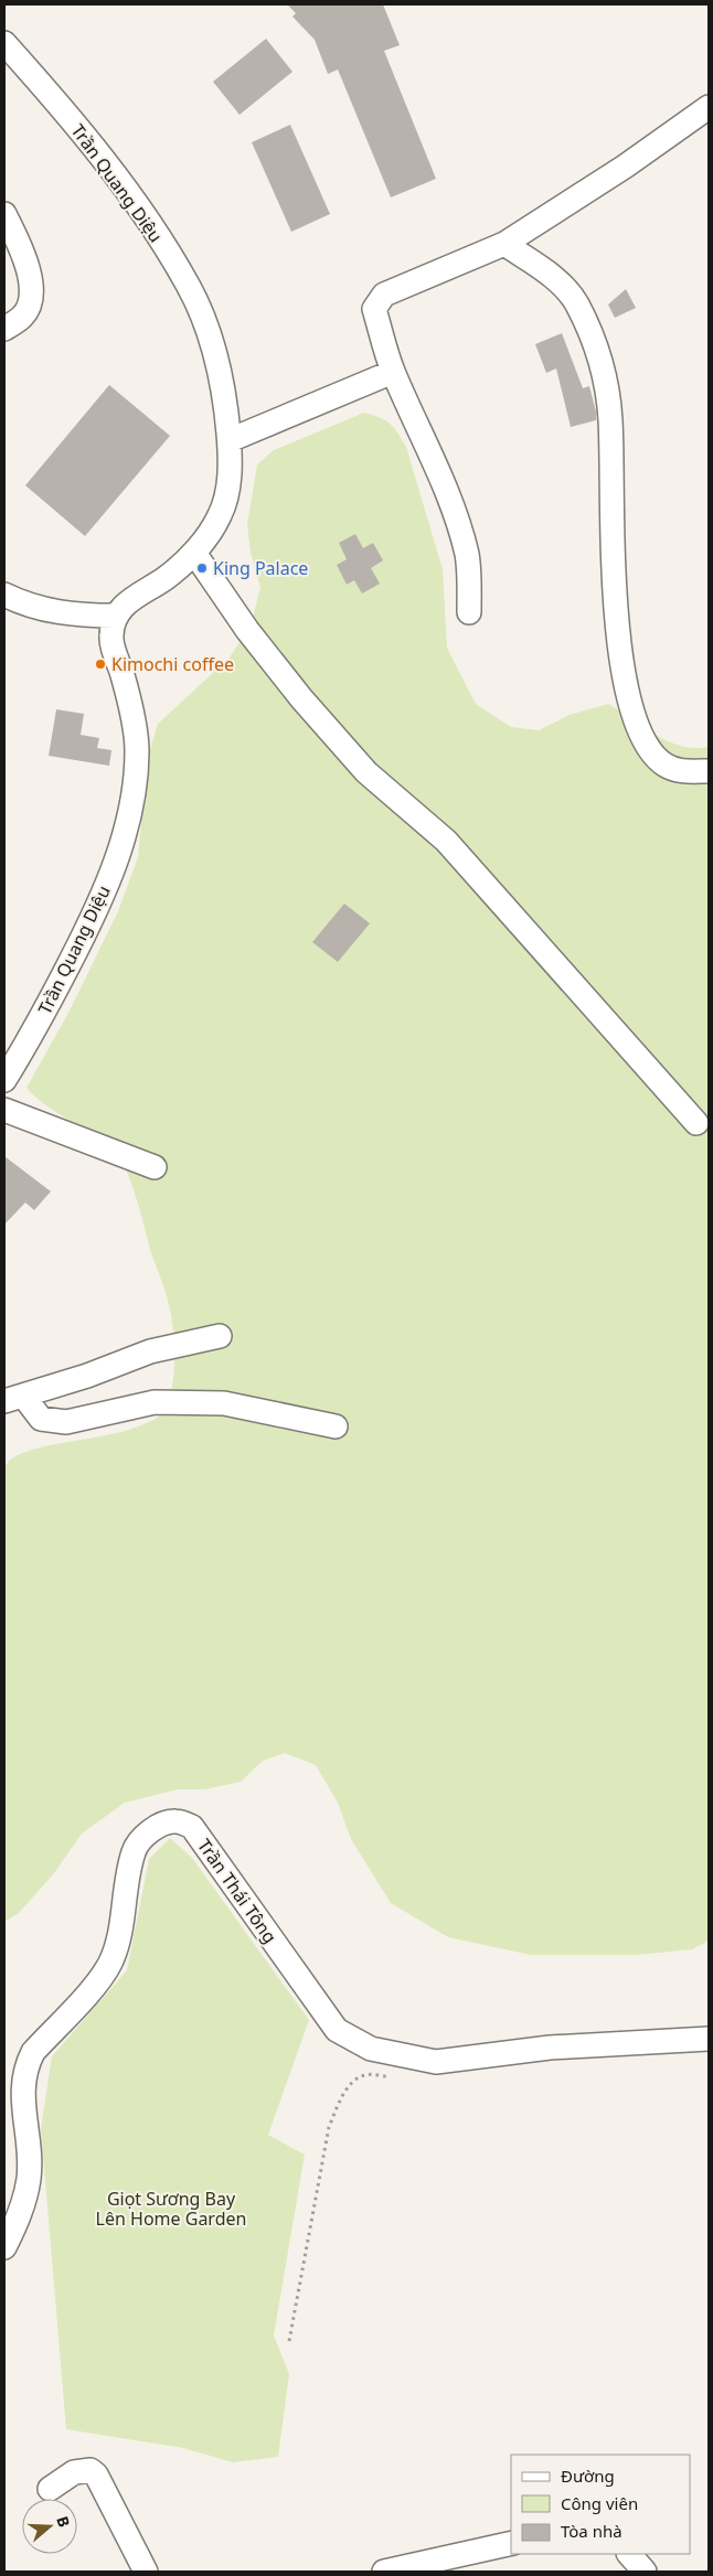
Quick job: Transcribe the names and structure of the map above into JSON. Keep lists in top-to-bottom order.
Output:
{
  "streets": {
    "street": ["Trần Quang Diệu", "Trần Thái Tông"]
  },
  "parks": ["Giọt Sương Bay Lên Home Garden"],
  "places": ["King Palace", "Kimochi coffee"],
  "legend": ["Đường", "Công viên", "Tòa nhà"],
  "north": "right"
}
